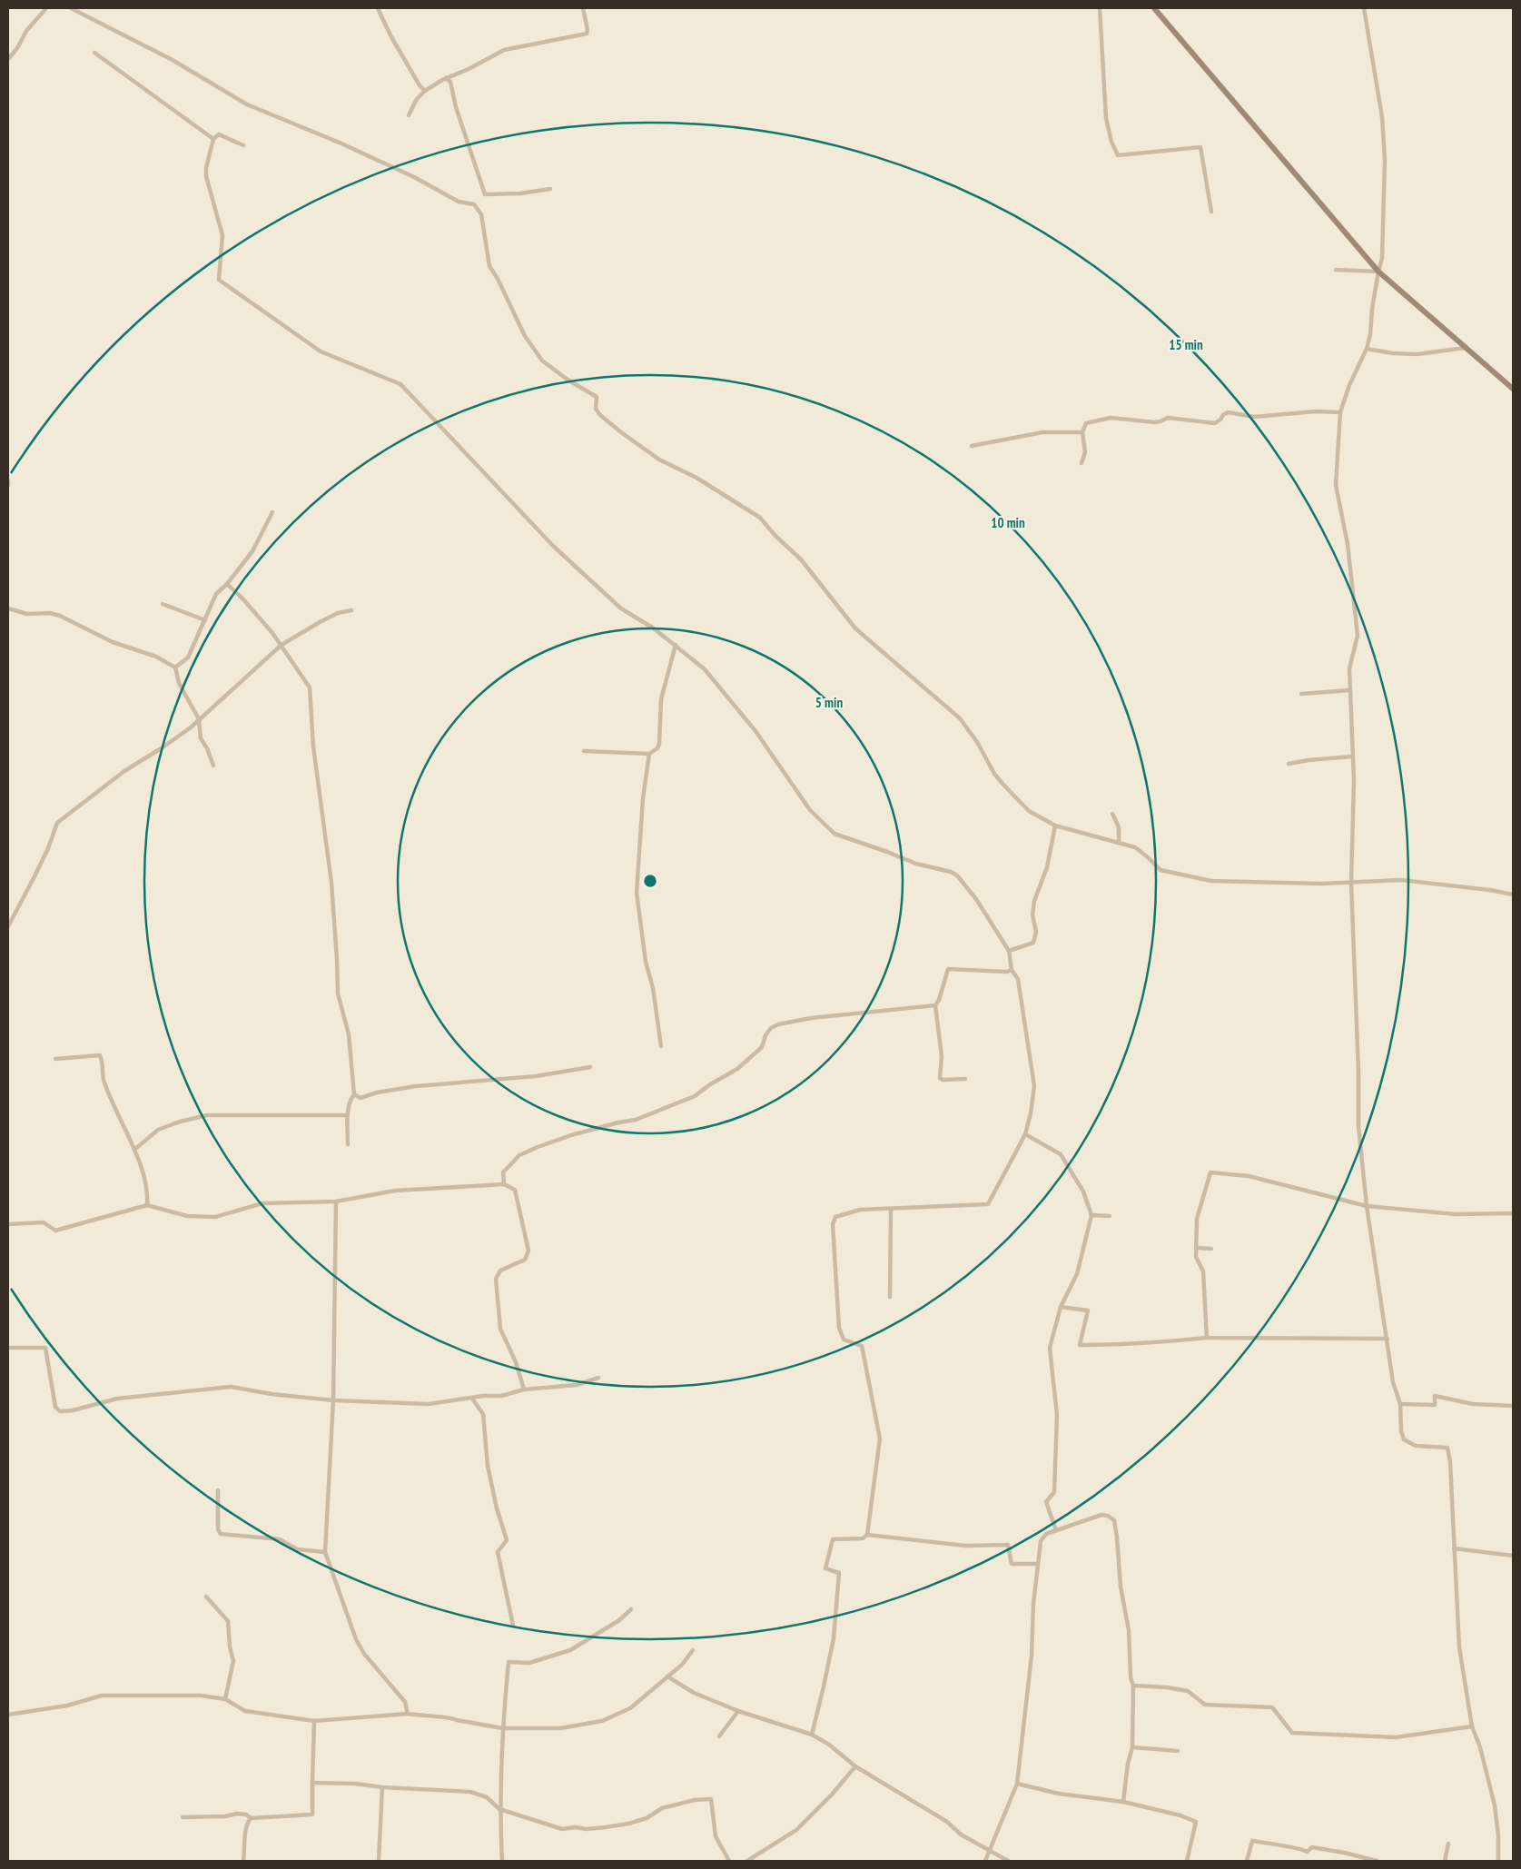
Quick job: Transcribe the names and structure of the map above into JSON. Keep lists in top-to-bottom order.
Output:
{
  "rings": ["15 min", "10 min", "5 min"]
}
